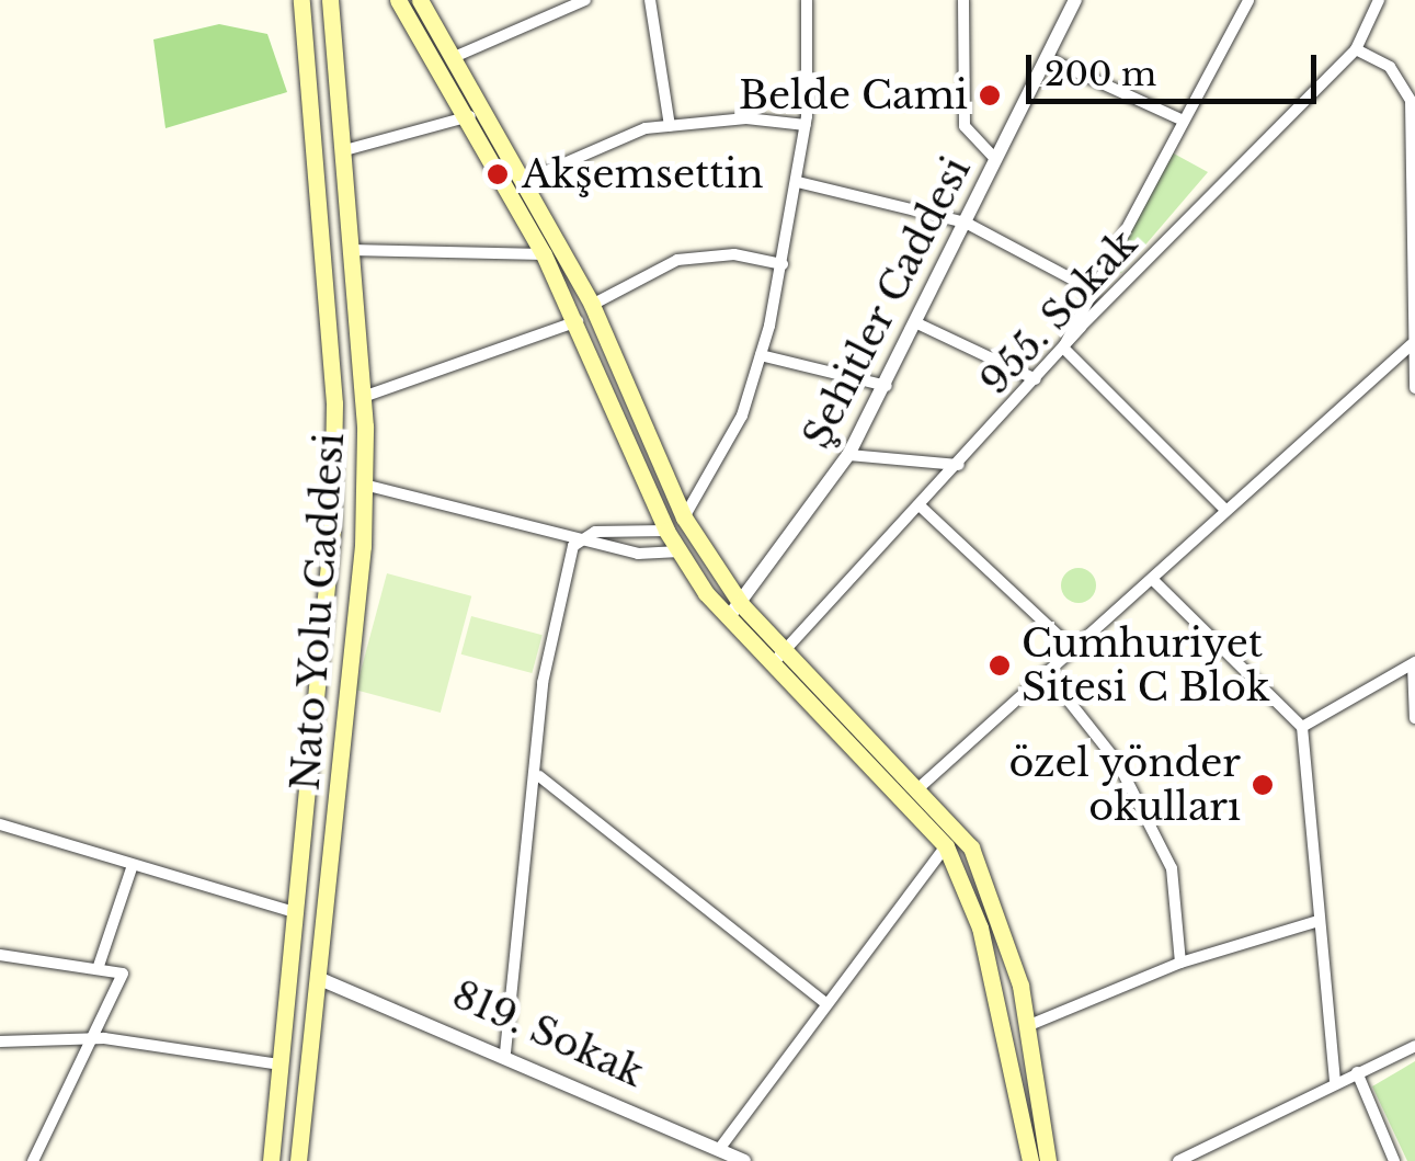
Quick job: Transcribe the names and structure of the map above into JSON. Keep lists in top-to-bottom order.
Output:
{
  "streets": {
    "main road": ["Nato Yolu Caddesi"],
    "street": ["Şehitler Caddesi", "955. Sokak", "819. Sokak"]
  },
  "crossings": [
    ["Nato Yolu Caddesi", "819. Sokak"]
  ],
  "places": [
    "Belde Cami",
    "Akşemsettin",
    "Cumhuriyet Sitesi C Blok",
    "özel yönder okulları"
  ],
  "scale_bar": "200 m"
}
